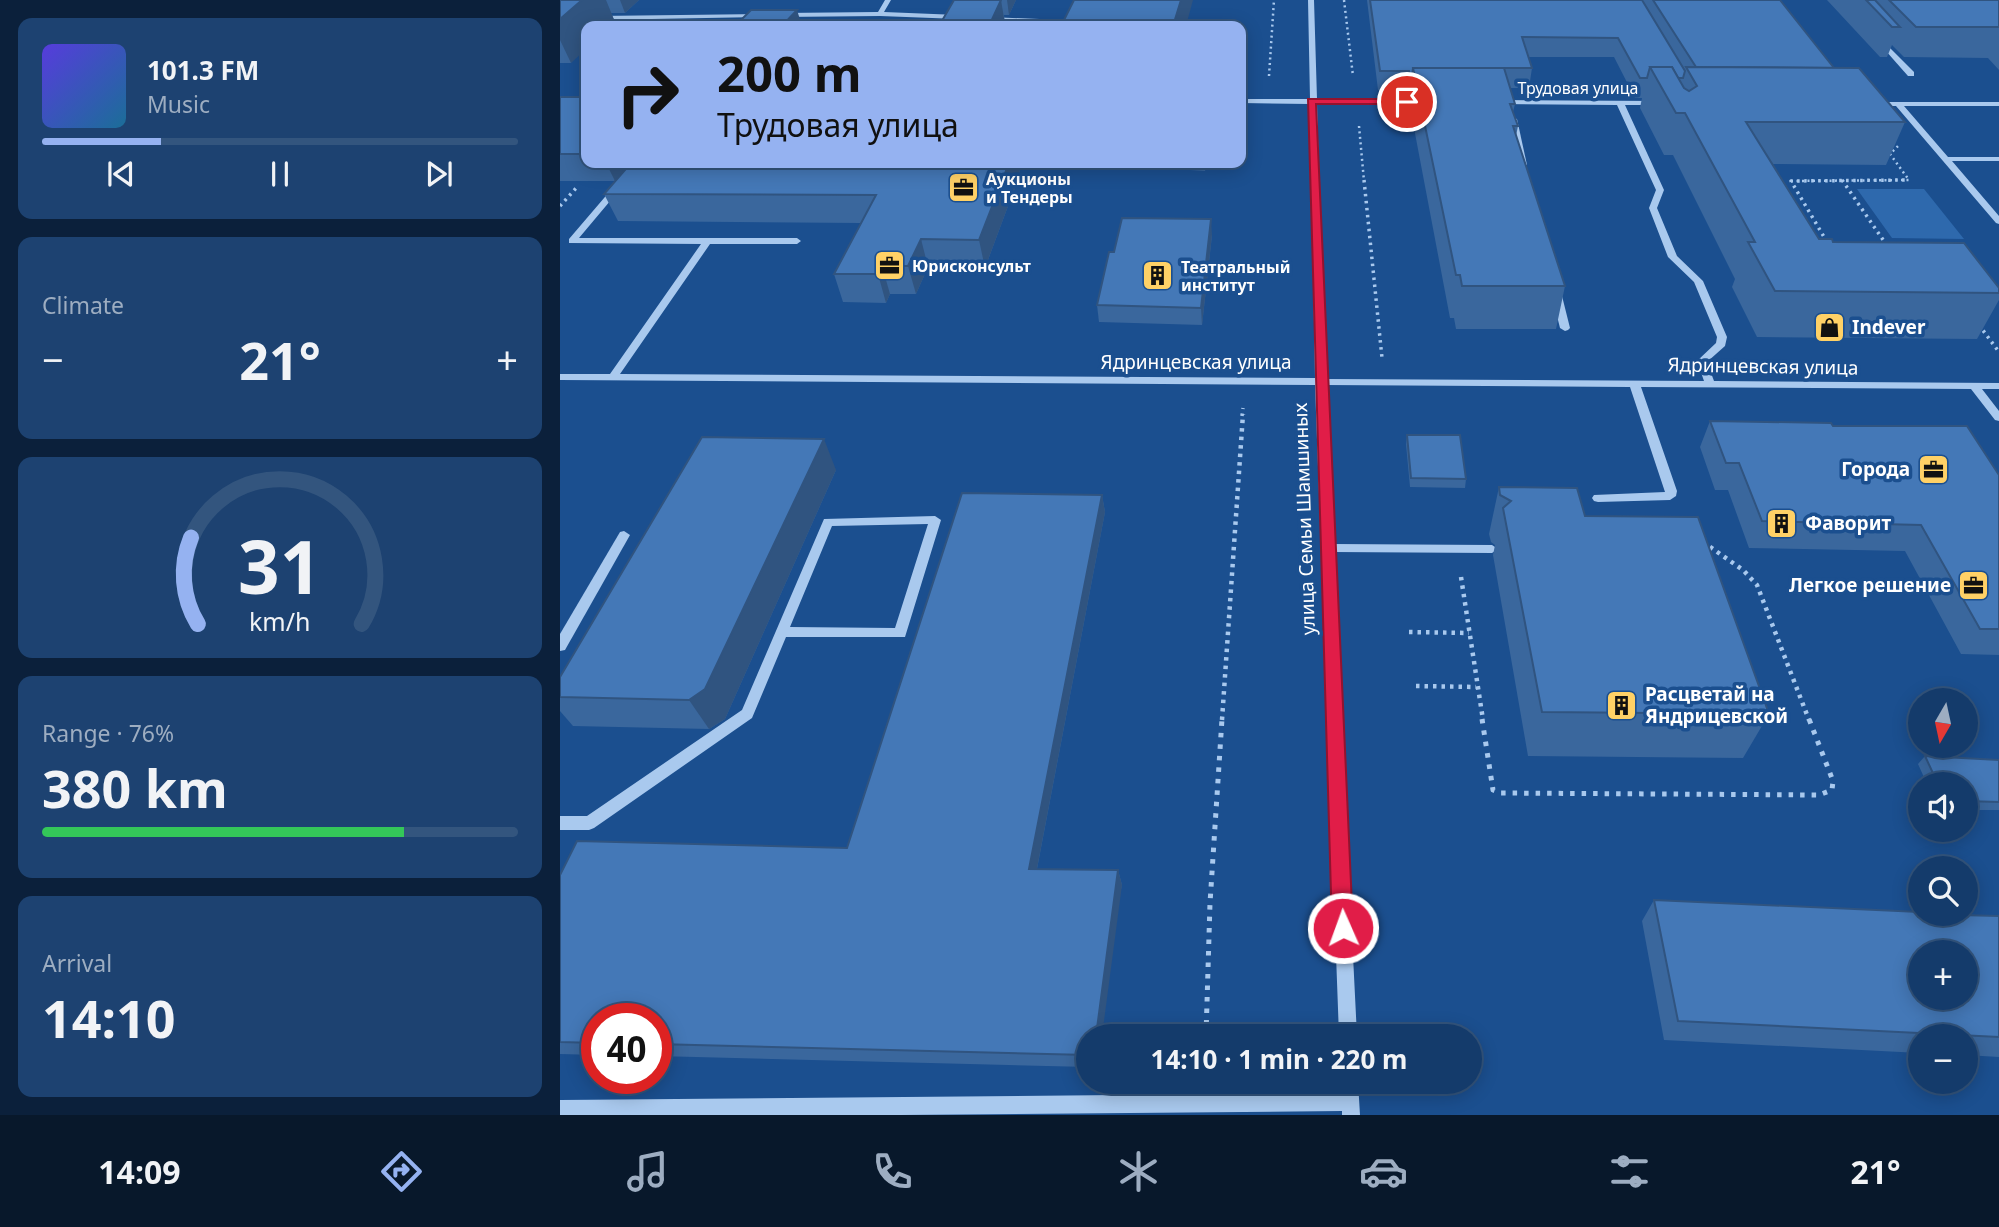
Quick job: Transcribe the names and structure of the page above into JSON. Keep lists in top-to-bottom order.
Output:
{
  "streets": {
    "street": ["Трудовая улица", "Ядринцевская улица", "улица Семьи Шамшиных"]
  },
  "crossings": [
    ["Ядринцевская улица", "улица Семьи Шамшиных"]
  ],
  "places": {
    "office": [
      "Аукционы и Тендеры",
      "Юрисконсульт",
      "Города",
      "Легкое решение"
    ],
    "building": ["Театральный институт", "Фаворит", "Расцветай на Яндрицевской"],
    "shop": ["Indever"]
  },
  "north": "bottom",
  "page": {
    "turn": ["200 m", "Трудовая улица"],
    "song": ["101.3 FM", "Music"],
    "tile": [
      "Climate",
      ["Range · 76%", "380 km"],
      ["Arrival", "14:10"]
    ],
    "heat": ["−", "21°", "+"],
    "map_buttons": ["+", "−"],
    "limit": "40",
    "trip": "14:10 · 1 min · 220 m",
    "tabs": ["14:09", "21°"],
    "gauge": ["31", "km/h"]
  }
}
